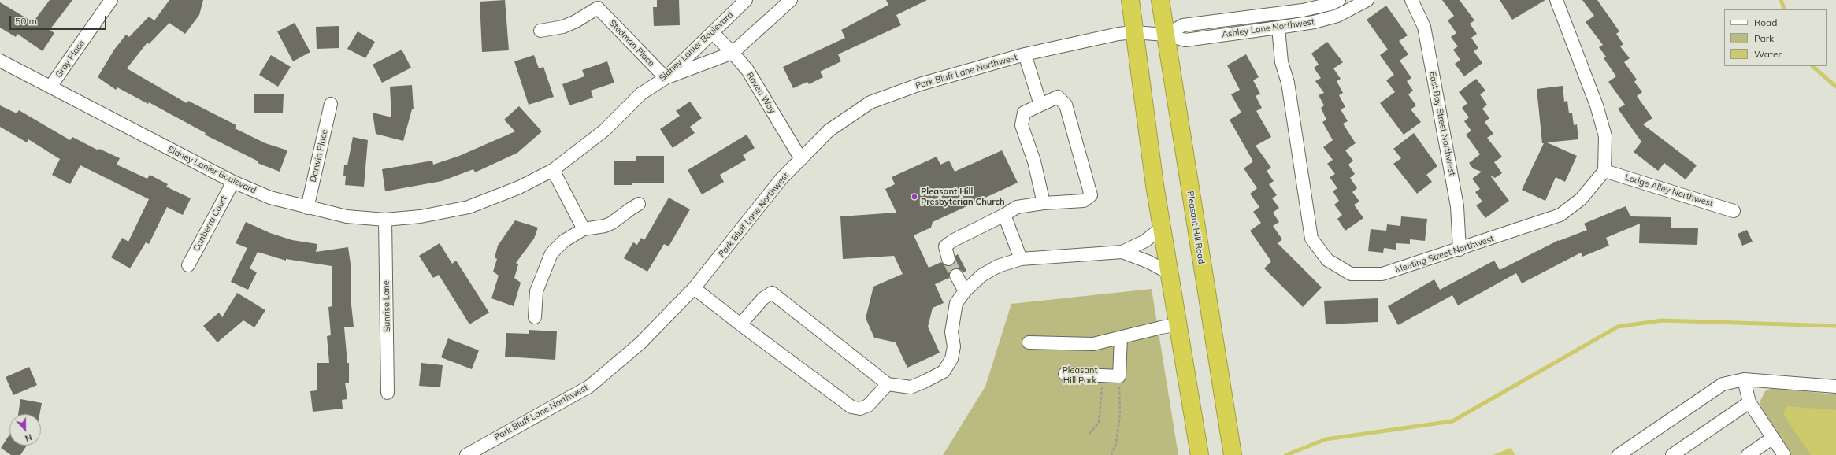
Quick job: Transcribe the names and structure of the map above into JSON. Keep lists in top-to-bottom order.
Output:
{
  "streets": {
    "highway": ["Pleasant Hill Road"],
    "street": [
      "Ashley Lane Northwest",
      "Stedman Place",
      "Sidney Lanier Boulevard",
      "Gray Place",
      "Park Bluff Lane Northwest",
      "Raven Way",
      "East Bay Street Northwest",
      "Darwin Place",
      "Lodge Alley Northwest",
      "Canberra Court",
      "Meeting Street Northwest",
      "Sunrise Lane"
    ]
  },
  "crossings": [
    ["Ashley Lane Northwest", "Park Bluff Lane Northwest"],
    ["Ashley Lane Northwest", "Pleasant Hill Road"],
    ["Ashley Lane Northwest", "Meeting Street Northwest"],
    ["Stedman Place", "Sidney Lanier Boulevard"],
    ["Sidney Lanier Boulevard", "Gray Place"],
    ["Sidney Lanier Boulevard", "Raven Way"],
    ["Sidney Lanier Boulevard", "Darwin Place"],
    ["Sidney Lanier Boulevard", "Canberra Court"],
    ["Sidney Lanier Boulevard", "Sunrise Lane"],
    ["Park Bluff Lane Northwest", "Raven Way"],
    ["East Bay Street Northwest", "Meeting Street Northwest"],
    ["Lodge Alley Northwest", "Meeting Street Northwest"]
  ],
  "parks": ["Pleasant Hill Park"],
  "places": ["Pleasant Hill Presbyterian Church"],
  "legend": ["Road", "Park", "Water"],
  "scale_bar": "50 m",
  "north": "bottom"
}
